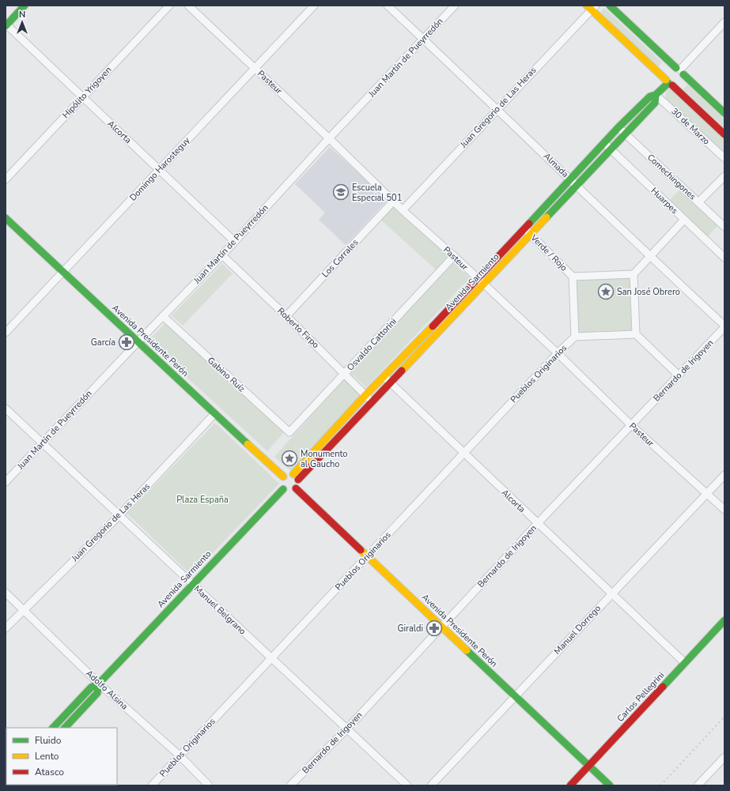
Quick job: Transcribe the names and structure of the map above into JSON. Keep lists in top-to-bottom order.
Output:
{
  "streets": {
    "main road": ["Avenida Sarmiento", "Avenida Presidente Perón", "Carlos Pellegrini"],
    "street": [
      "Juan Martín de Pueyrredón",
      "Pasteur",
      "Hipólito Yrigoyen",
      "Juan Gregorio de Las Heras",
      "30 de Marzo",
      "Alcorta",
      "Almada",
      "Domingo Harosteguy",
      "Comechingones",
      "Huarpes",
      "Verde / Rojo",
      "Los Corrales",
      "Roberto Firpo",
      "Osvaldo Cattorini",
      "Bernardo de Irigoyen",
      "Pueblos Originarios",
      "Gabino Ruíz",
      "Manuel Belgrano",
      "Manuel Dorrego",
      "Adolfo Alsina"
    ]
  },
  "crossings": [
    ["Juan Martín de Pueyrredón", "Pasteur"],
    ["Juan Martín de Pueyrredón", "Alcorta"],
    ["Juan Martín de Pueyrredón", "Almada"],
    ["Juan Martín de Pueyrredón", "Roberto Firpo"],
    ["Juan Martín de Pueyrredón", "Avenida Presidente Perón"],
    ["Juan Martín de Pueyrredón", "Gabino Ruíz"],
    ["Juan Martín de Pueyrredón", "Manuel Belgrano"],
    ["Pasteur", "Juan Gregorio de Las Heras"],
    ["Pasteur", "Domingo Harosteguy"],
    ["Pasteur", "Los Corrales"],
    ["Pasteur", "Avenida Sarmiento"],
    ["Pasteur", "Osvaldo Cattorini"],
    ["Pasteur", "Bernardo de Irigoyen"],
    ["Pasteur", "Pueblos Originarios"],
    ["Pasteur", "Manuel Dorrego"],
    ["Hipólito Yrigoyen", "Alcorta"],
    ["Juan Gregorio de Las Heras", "Almada"],
    ["Juan Gregorio de Las Heras", "Avenida Presidente Perón"],
    ["Juan Gregorio de Las Heras", "Manuel Belgrano"],
    ["Juan Gregorio de Las Heras", "Adolfo Alsina"],
    ["30 de Marzo", "Avenida Sarmiento"],
    ["Alcorta", "Domingo Harosteguy"],
    ["Alcorta", "Avenida Sarmiento"],
    ["Alcorta", "Bernardo de Irigoyen"],
    ["Alcorta", "Pueblos Originarios"],
    ["Alcorta", "Manuel Dorrego"],
    ["Alcorta", "Carlos Pellegrini"],
    ["Almada", "Avenida Sarmiento"],
    ["Almada", "Bernardo de Irigoyen"],
    ["Domingo Harosteguy", "Avenida Presidente Perón"],
    ["Comechingones", "Avenida Sarmiento"],
    ["Huarpes", "Avenida Sarmiento"],
    ["Verde / Rojo", "Avenida Sarmiento"],
    ["Los Corrales", "Roberto Firpo"],
    ["Avenida Sarmiento", "Roberto Firpo"],
    ["Avenida Sarmiento", "Avenida Presidente Perón"],
    ["Avenida Sarmiento", "Manuel Belgrano"],
    ["Avenida Sarmiento", "Adolfo Alsina"],
    ["Roberto Firpo", "Osvaldo Cattorini"],
    ["Avenida Presidente Perón", "Bernardo de Irigoyen"],
    ["Avenida Presidente Perón", "Pueblos Originarios"],
    ["Avenida Presidente Perón", "Manuel Dorrego"],
    ["Avenida Presidente Perón", "Carlos Pellegrini"],
    ["Osvaldo Cattorini", "Gabino Ruíz"],
    ["Bernardo de Irigoyen", "Manuel Belgrano"],
    ["Pueblos Originarios", "Manuel Belgrano"],
    ["Pueblos Originarios", "Adolfo Alsina"]
  ],
  "parks": ["Plaza España"],
  "places": {
    "school or university": ["Escuela Especial 501"],
    "place": ["San José Obrero", "Monumento al Gaucho"],
    "pharmacy": ["García", "Giraldi"]
  },
  "legend": ["Fluido", "Lento", "Atasco"],
  "north": "top"
}
